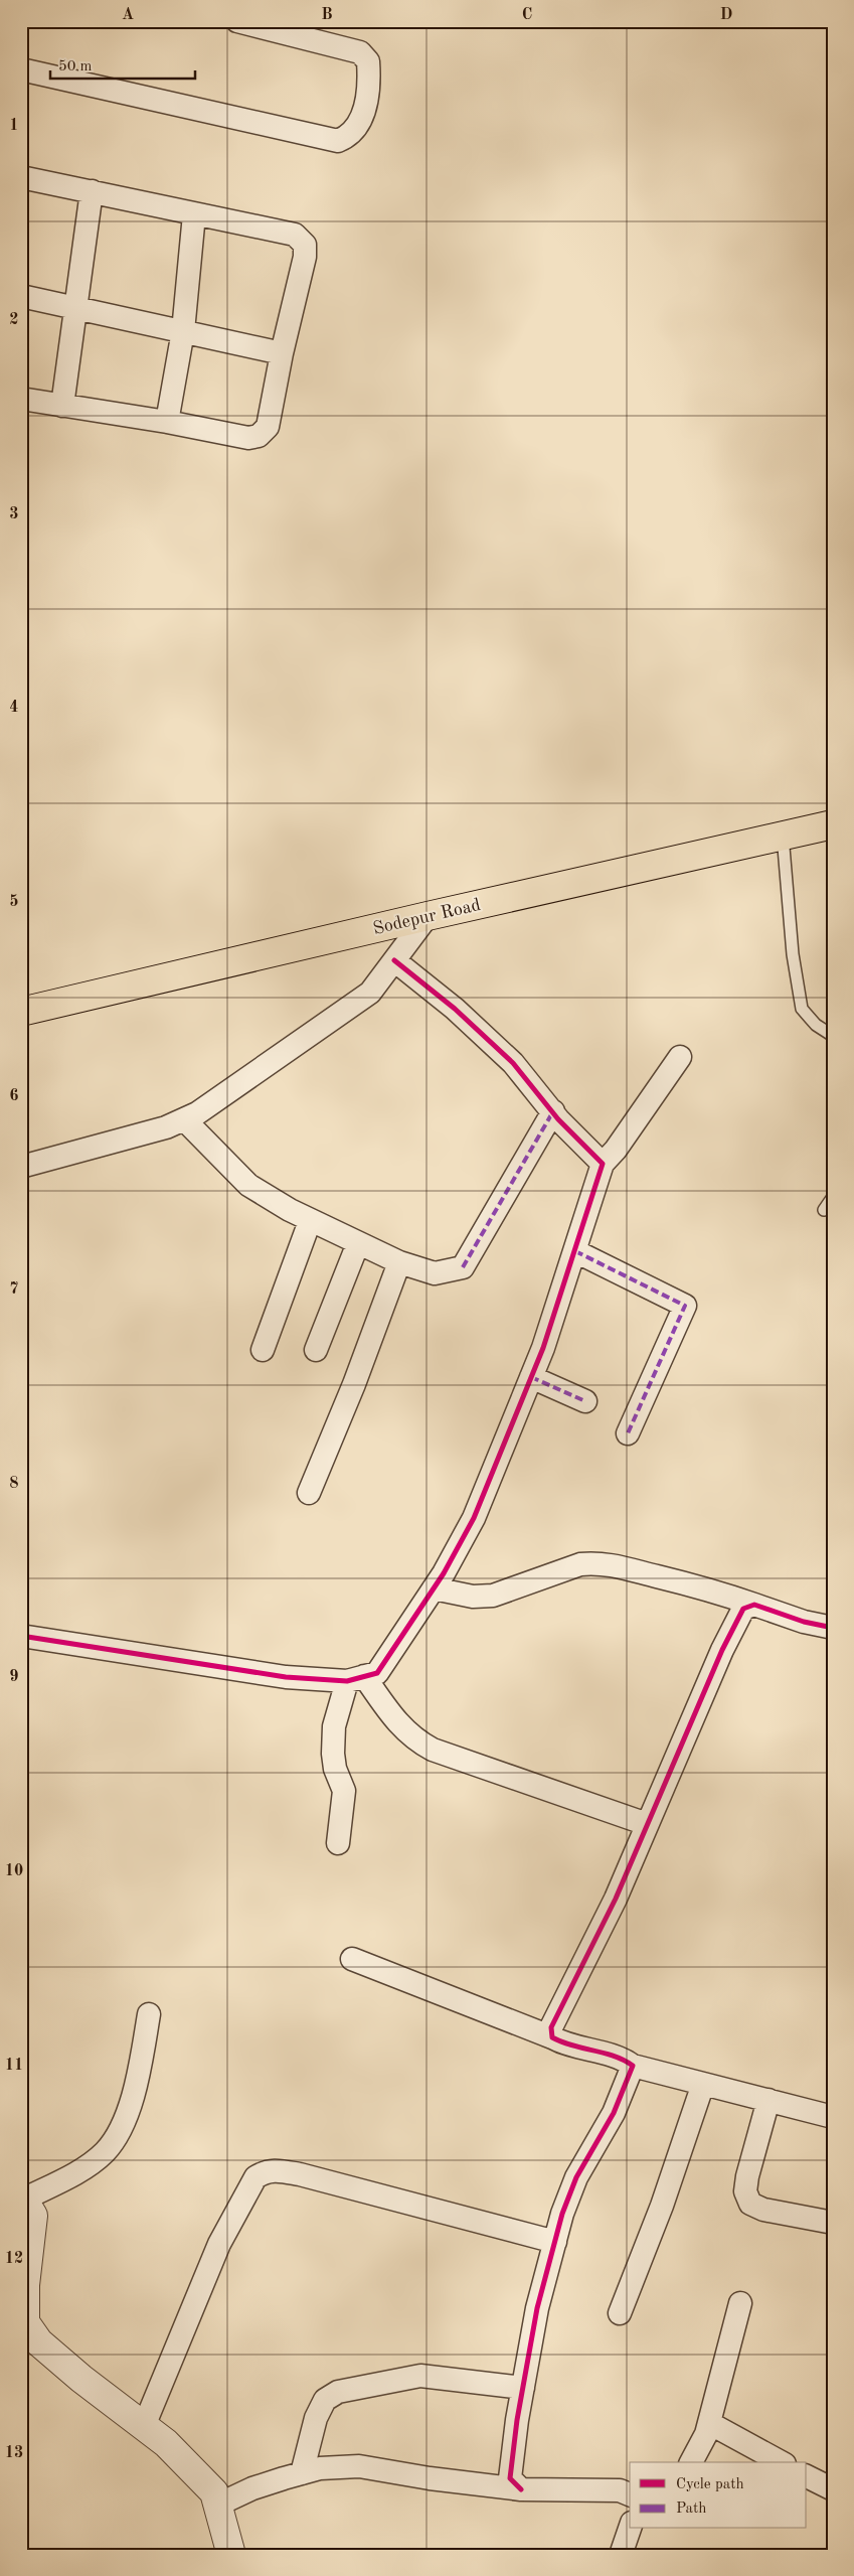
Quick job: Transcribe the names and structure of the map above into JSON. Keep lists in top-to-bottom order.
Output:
{
  "streets": {
    "main road": ["Sodepur Road"]
  },
  "legend": ["Cycle path", "Path"],
  "scale_bar": "50 m",
  "grid": {
    "columns": [
      "A",
      "B",
      "C",
      "D"
    ],
    "rows": [
      "1",
      "2",
      "3",
      "4",
      "5",
      "6",
      "7",
      "8",
      "9",
      "10",
      "11",
      "12",
      "13"
    ]
  }
}
